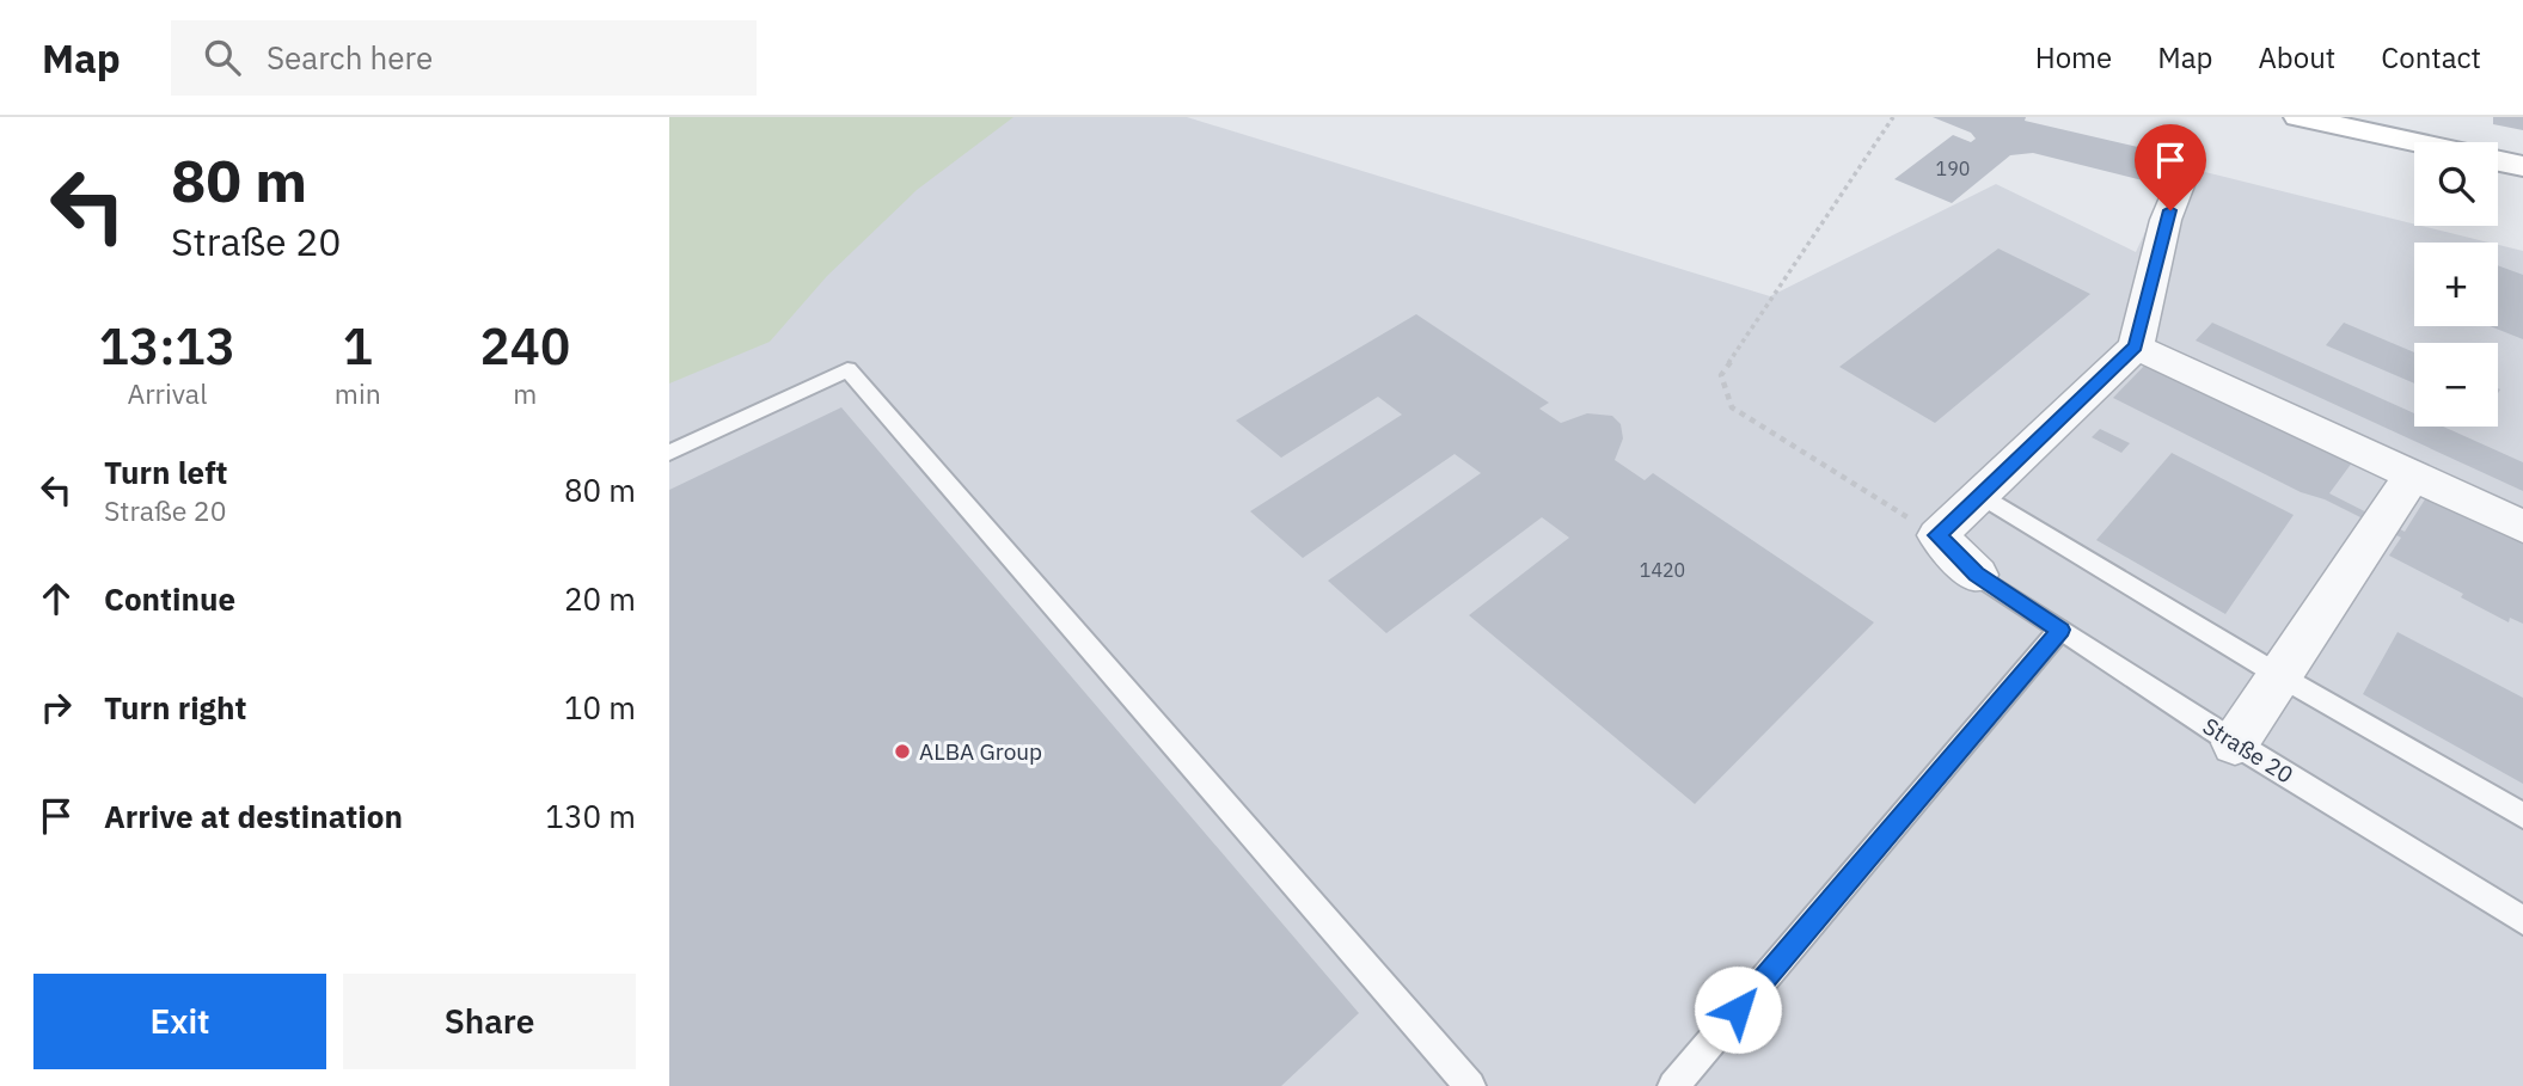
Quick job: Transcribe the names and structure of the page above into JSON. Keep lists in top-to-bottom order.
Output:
{
  "streets": {
    "lane": ["Straße 20"]
  },
  "places": ["ALBA Group"],
  "house_numbers": ["190", "1420"],
  "page": {
    "header": "Map",
    "search": "Search here",
    "nav": [
      "Home",
      "Map",
      "About",
      "Contact"
    ],
    "turn": ["80 m", "Straße 20"],
    "map_buttons": ["+", "−"],
    "eta": [
      "13:13",
      "Arrival",
      "1",
      "min",
      "240",
      "m"
    ],
    "list": [
      {
        "name": "Turn left",
        "note": "Straße 20",
        "value": "80 m"
      },
      {
        "name": "Continue",
        "value": "20 m"
      },
      {
        "name": "Turn right",
        "value": "10 m"
      },
      {
        "name": "Arrive at destination",
        "value": "130 m"
      }
    ],
    "buttons": ["Exit", "Share"]
  }
}
